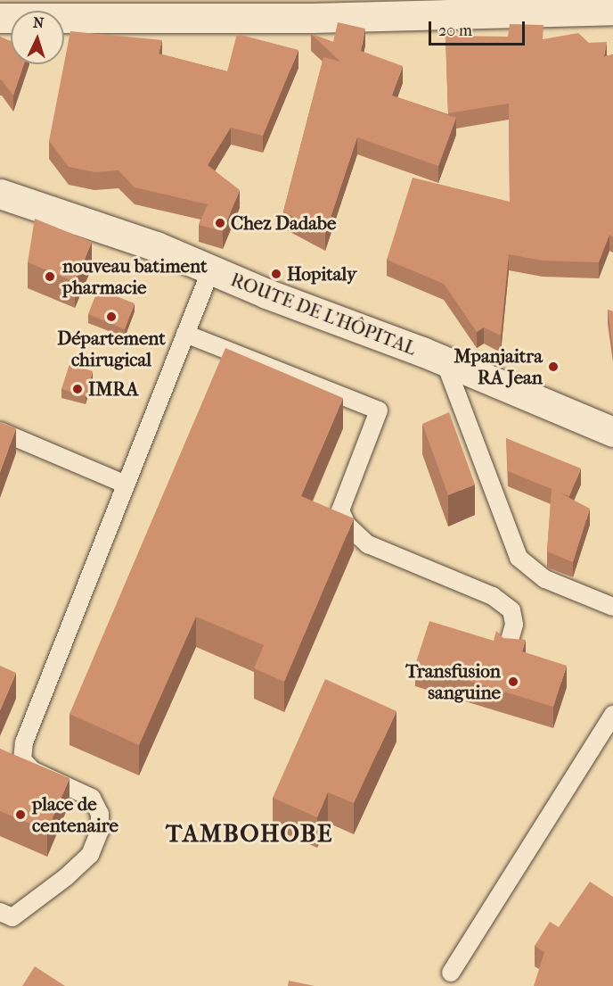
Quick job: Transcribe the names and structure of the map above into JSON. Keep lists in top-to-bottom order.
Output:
{
  "streets": {
    "street": ["ROUTE DE L'HÔPITAL"]
  },
  "districts": ["TAMBOHOBE"],
  "places": [
    "Chez Dadabe",
    "Hopitaly",
    "nouveau batiment pharmacie",
    "Département chirugical",
    "Mpanjaitra RA Jean",
    "IMRA",
    "Transfusion sanguine",
    "place de centenaire"
  ],
  "scale_bar": "20 m",
  "north": "top"
}
